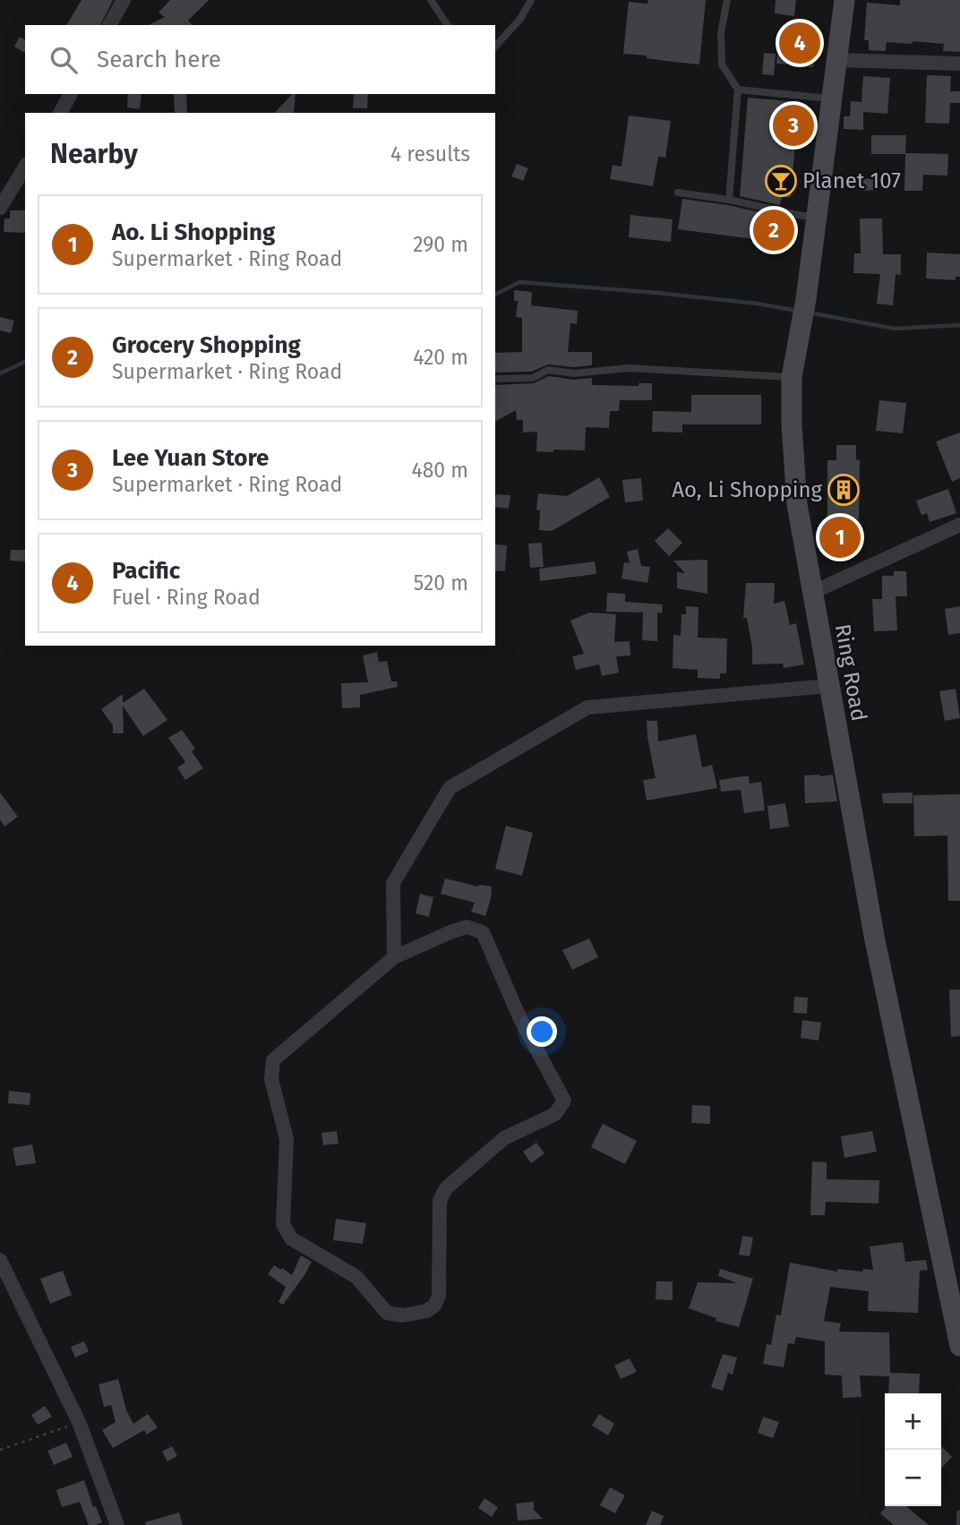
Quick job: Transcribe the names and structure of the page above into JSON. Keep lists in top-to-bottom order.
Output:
{
  "streets": {
    "main road": ["Ring Road"]
  },
  "places": {
    "bar": ["Planet 107"],
    "building": ["Ao, Li Shopping"]
  },
  "page": {
    "pins": [
      "4",
      "3",
      "2",
      "1"
    ],
    "search": "Search here",
    "heading": ["Nearby", "4 results"],
    "list": [
      {
        "mark": "1",
        "name": "Ao. Li Shopping",
        "note": "Supermarket · Ring Road",
        "value": "290 m"
      },
      {
        "mark": "2",
        "name": "Grocery Shopping",
        "note": "Supermarket · Ring Road",
        "value": "420 m"
      },
      {
        "mark": "3",
        "name": "Lee Yuan Store",
        "note": "Supermarket · Ring Road",
        "value": "480 m"
      },
      {
        "mark": "4",
        "name": "Pacific",
        "note": "Fuel · Ring Road",
        "value": "520 m"
      }
    ],
    "map_buttons": ["+", "−"]
  }
}
